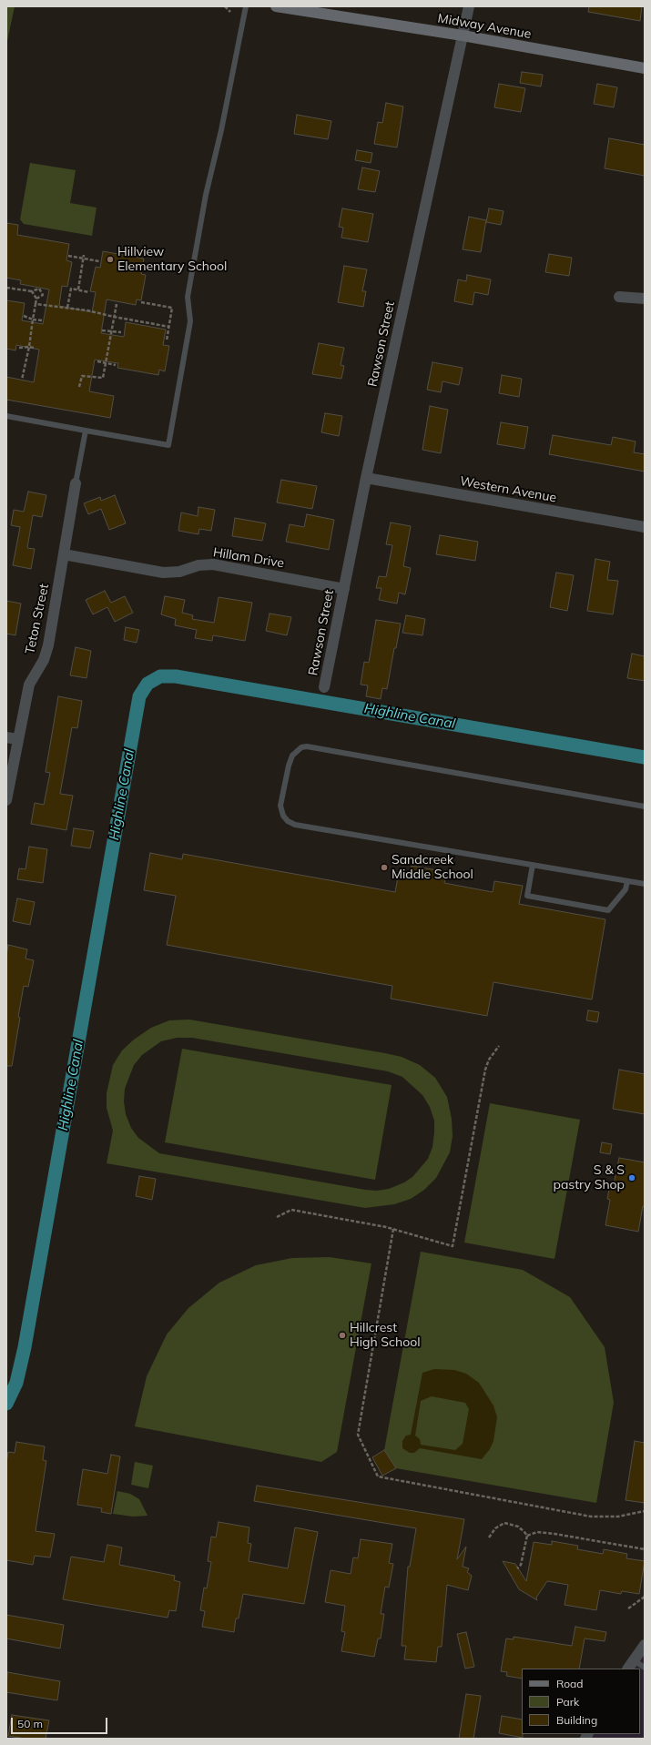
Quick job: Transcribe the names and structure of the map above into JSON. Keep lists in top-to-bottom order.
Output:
{
  "streets": {
    "street": [
      "Midway Avenue",
      "Rawson Street",
      "Western Avenue",
      "Hillam Drive",
      "Teton Street"
    ]
  },
  "crossings": [
    ["Midway Avenue", "Rawson Street"],
    ["Rawson Street", "Western Avenue"],
    ["Rawson Street", "Hillam Drive"],
    ["Hillam Drive", "Teton Street"]
  ],
  "water": ["Highline Canal"],
  "places": [
    "Hillview Elementary School",
    "Sandcreek Middle School",
    "S & S pastry Shop",
    "Hillcrest High School"
  ],
  "legend": ["Road", "Park", "Building"],
  "scale_bar": "50 m"
}
